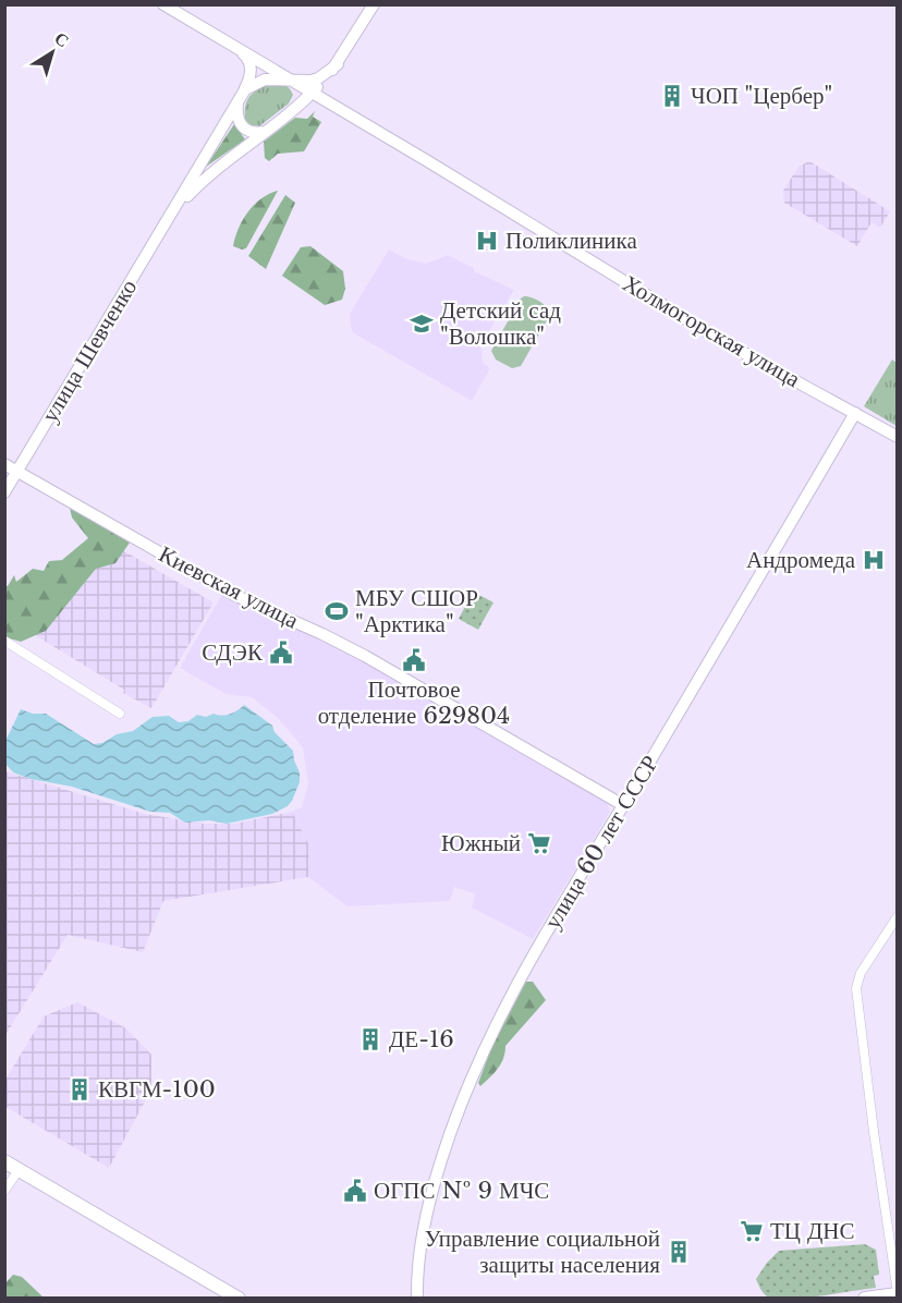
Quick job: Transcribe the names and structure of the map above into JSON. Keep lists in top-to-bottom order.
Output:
{
  "streets": {
    "street": [
      "Холмогорская улица",
      "улица Шевченко",
      "Киевская улица",
      "улица 60 лет СССР"
    ]
  },
  "crossings": [
    ["Холмогорская улица", "улица 60 лет СССР"],
    ["улица Шевченко", "Киевская улица"],
    ["Киевская улица", "улица 60 лет СССР"]
  ],
  "places": {
    "building": [
      "ЧОП \"Цербер\"",
      "ДЕ-16",
      "КВГМ-100",
      "Управление социальной защиты населения"
    ],
    "hospital": ["Поликлиника", "Андромеда"],
    "school or university": ["Детский сад \"Волошка\""],
    "sports": ["МБУ СШОР \"Арктика\""],
    "public building": ["СДЭК", "Почтовое отделение 629804", "ОГПС № 9 МЧС"],
    "supermarket": ["Южный", "ТЦ ДНС"]
  },
  "north": "top right"
}
